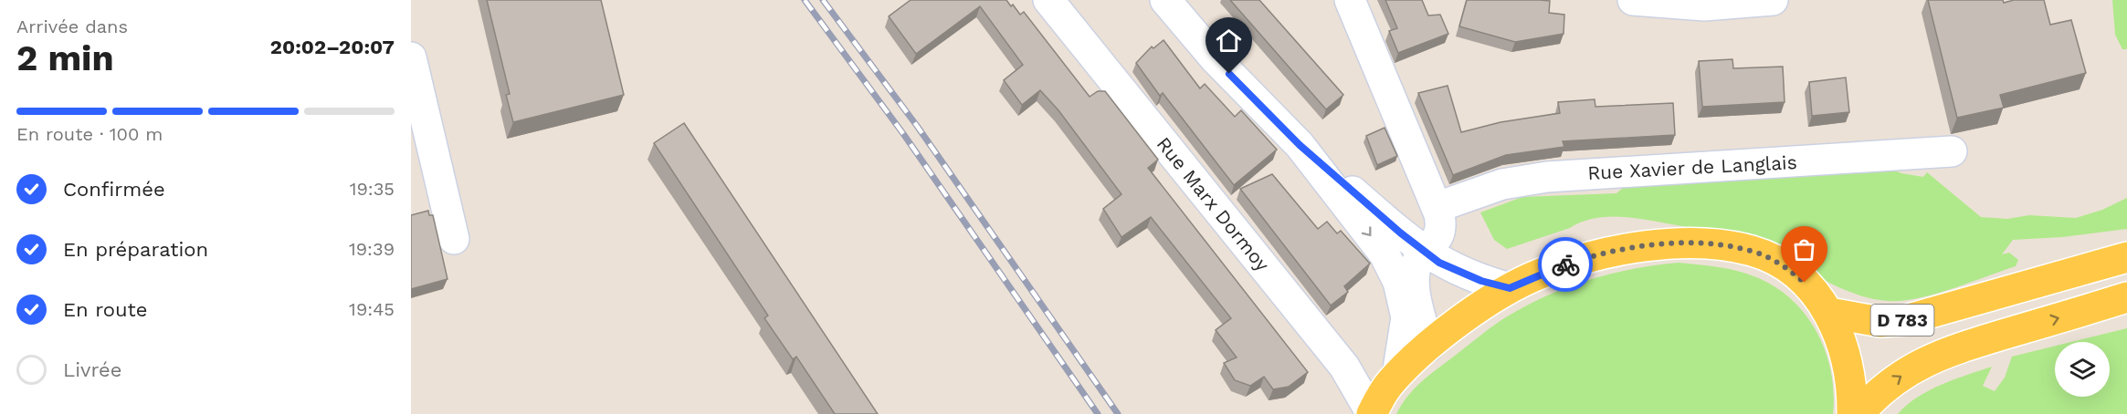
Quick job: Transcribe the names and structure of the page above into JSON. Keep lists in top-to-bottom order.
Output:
{
  "streets": {
    "main road": ["D 783"],
    "street": ["Rue Xavier de Langlais", "Rue Marx Dormoy"]
  },
  "page": {
    "heading": ["2 min", "Arrivée dans", "20:02–20:07"],
    "bar": "En route · 100 m",
    "list": [
      ["Confirmée", "19:35"],
      ["En préparation", "19:39"],
      ["En route", "19:45"],
      "Livrée"
    ]
  }
}
